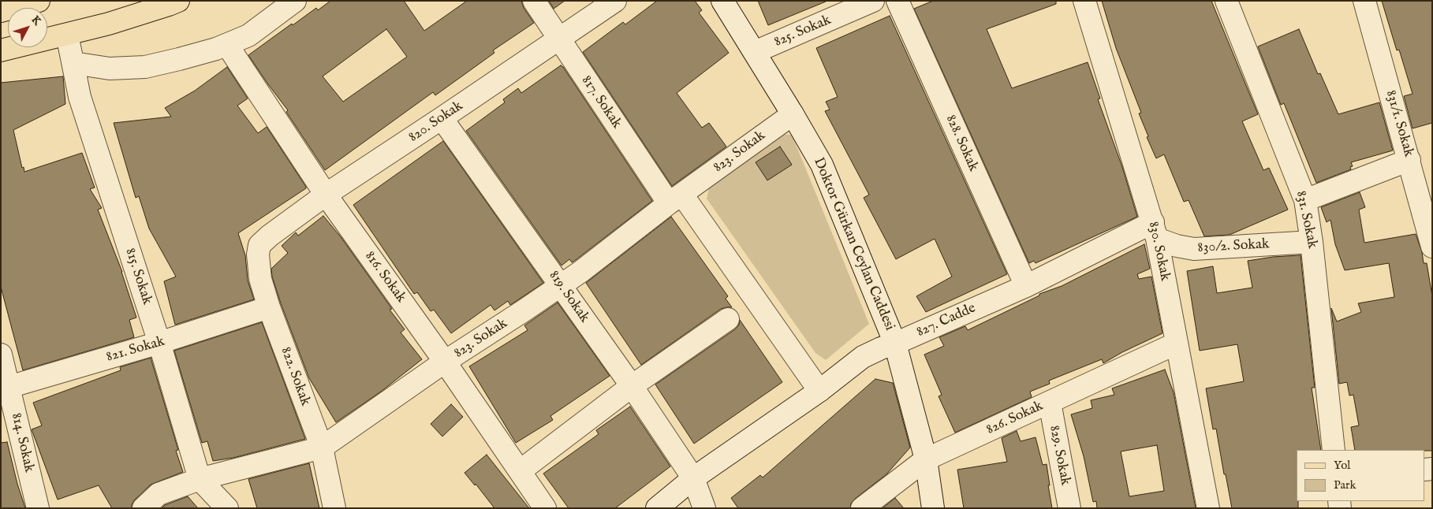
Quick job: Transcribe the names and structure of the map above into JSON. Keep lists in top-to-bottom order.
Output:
{
  "streets": {
    "street": [
      "825. Sokak",
      "817. Sokak",
      "820. Sokak",
      "831/1. Sokak",
      "828. Sokak",
      "823. Sokak",
      "831. Sokak",
      "Doktor Gürkan Ceylan Caddesi",
      "830/2. Sokak",
      "830. Sokak",
      "815. Sokak",
      "816. Sokak",
      "819. Sokak",
      "827. Cadde",
      "821. Sokak",
      "822. Sokak",
      "826. Sokak",
      "814. Sokak",
      "829. Sokak"
    ]
  },
  "crossings": [
    ["825. Sokak", "Doktor Gürkan Ceylan Caddesi"],
    ["817. Sokak", "820. Sokak"],
    ["817. Sokak", "823. Sokak"],
    ["817. Sokak", "827. Cadde"],
    ["820. Sokak", "816. Sokak"],
    ["820. Sokak", "819. Sokak"],
    ["820. Sokak", "822. Sokak"],
    ["828. Sokak", "827. Cadde"],
    ["823. Sokak", "Doktor Gürkan Ceylan Caddesi"],
    ["823. Sokak", "815. Sokak"],
    ["823. Sokak", "816. Sokak"],
    ["823. Sokak", "819. Sokak"],
    ["823. Sokak", "822. Sokak"],
    ["831. Sokak", "830/2. Sokak"],
    ["Doktor Gürkan Ceylan Caddesi", "827. Cadde"],
    ["Doktor Gürkan Ceylan Caddesi", "826. Sokak"],
    ["830/2. Sokak", "830. Sokak"],
    ["830/2. Sokak", "827. Cadde"],
    ["830. Sokak", "827. Cadde"],
    ["830. Sokak", "826. Sokak"],
    ["815. Sokak", "821. Sokak"],
    ["819. Sokak", "827. Cadde"],
    ["821. Sokak", "822. Sokak"],
    ["821. Sokak", "814. Sokak"],
    ["826. Sokak", "829. Sokak"]
  ],
  "legend": ["Yol", "Park"],
  "north": "top right"
}
